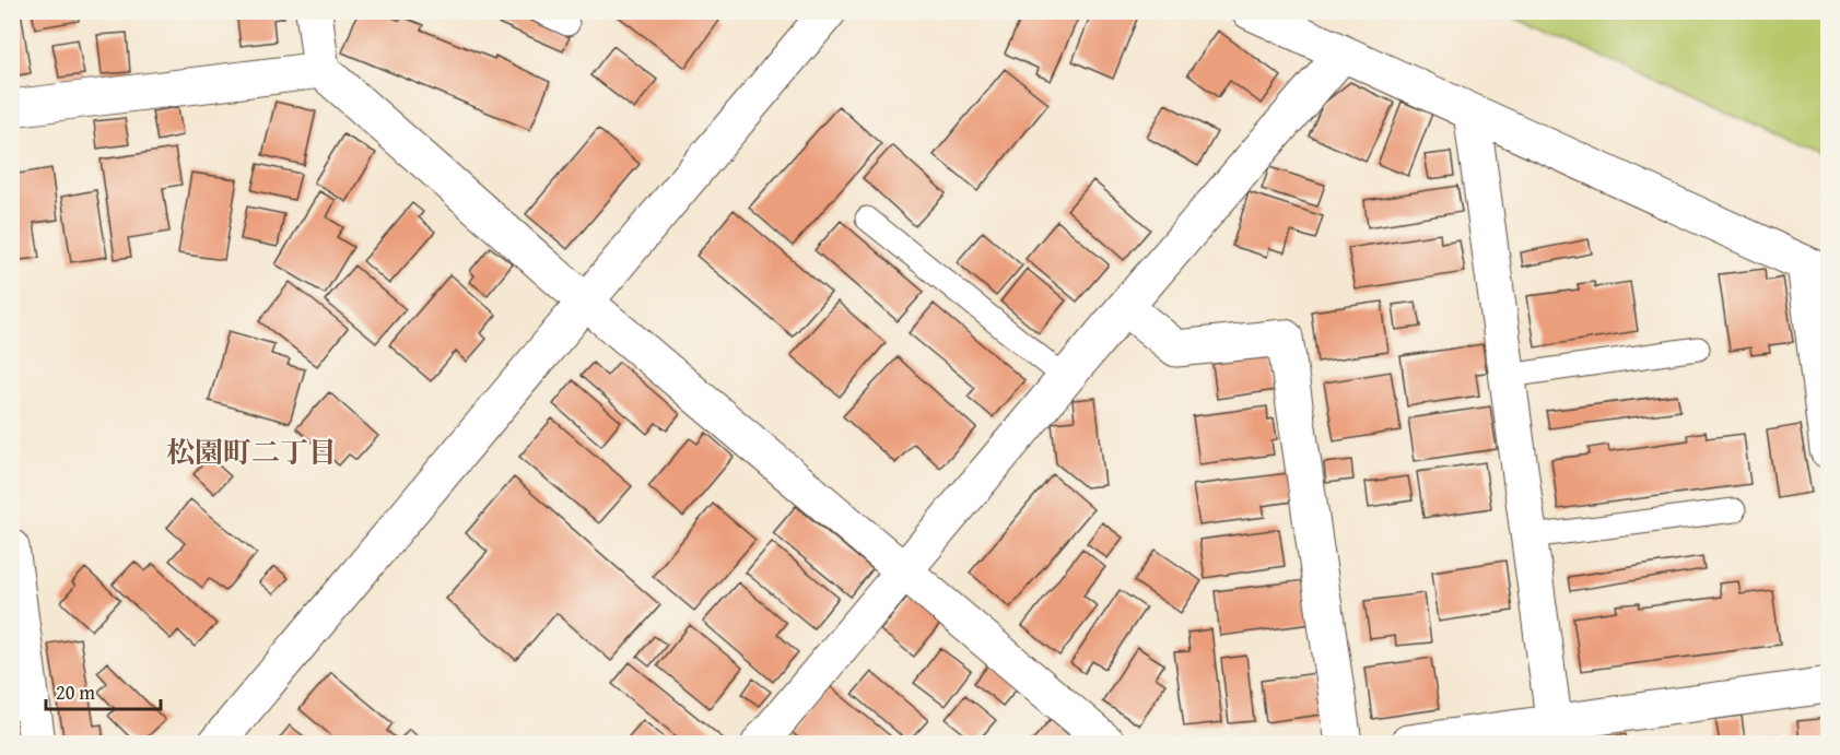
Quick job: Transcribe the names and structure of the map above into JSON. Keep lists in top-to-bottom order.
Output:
{
  "districts": ["松園町二丁目"],
  "scale_bar": "20 m"
}
